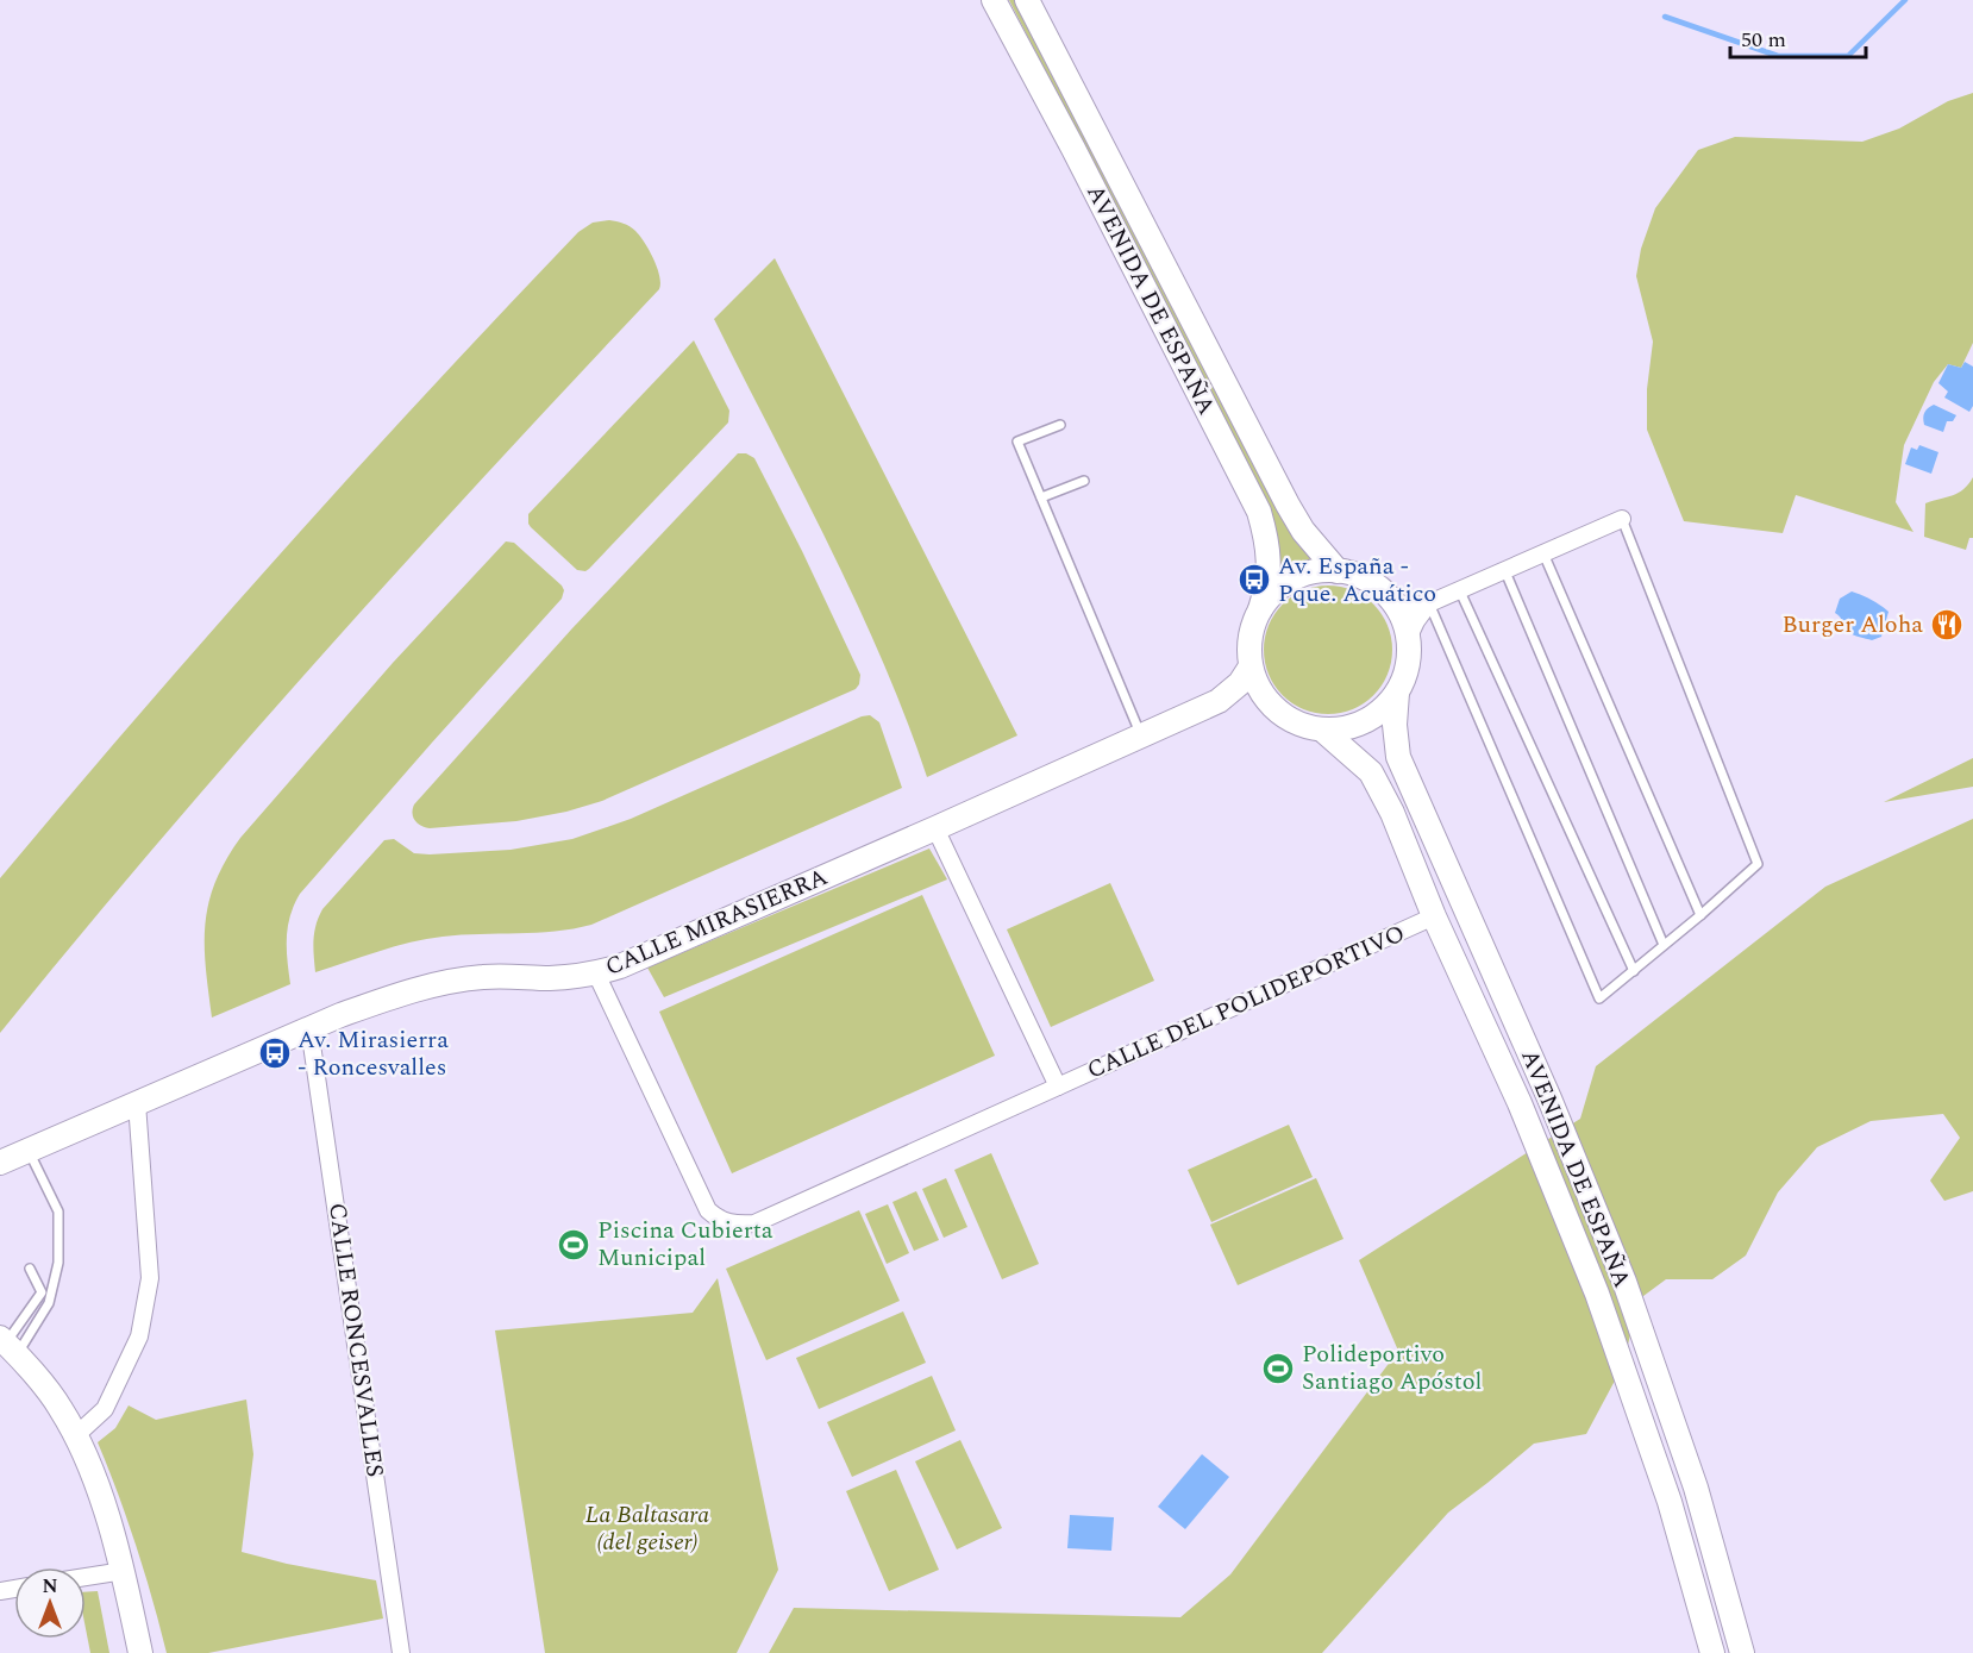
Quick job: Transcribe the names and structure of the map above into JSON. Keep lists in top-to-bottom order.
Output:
{
  "streets": {
    "main road": ["AVENIDA DE ESPAÑA", "CALLE MIRASIERRA"],
    "street": ["CALLE DEL POLIDEPORTIVO", "CALLE RONCESVALLES"]
  },
  "crossings": [
    ["AVENIDA DE ESPAÑA", "CALLE MIRASIERRA"],
    ["AVENIDA DE ESPAÑA", "CALLE DEL POLIDEPORTIVO"],
    ["CALLE MIRASIERRA", "CALLE DEL POLIDEPORTIVO"],
    ["CALLE MIRASIERRA", "CALLE RONCESVALLES"]
  ],
  "parks": ["La Baltasara (del geiser)"],
  "places": {
    "bus stop": ["Av. España - Pque. Acuático", "Av. Mirasierra - Roncesvalles"],
    "restaurant": ["Burger Aloha"],
    "sports": ["Piscina Cubierta Municipal", "Polideportivo Santiago Apóstol"]
  },
  "scale_bar": "50 m",
  "north": "top"
}
